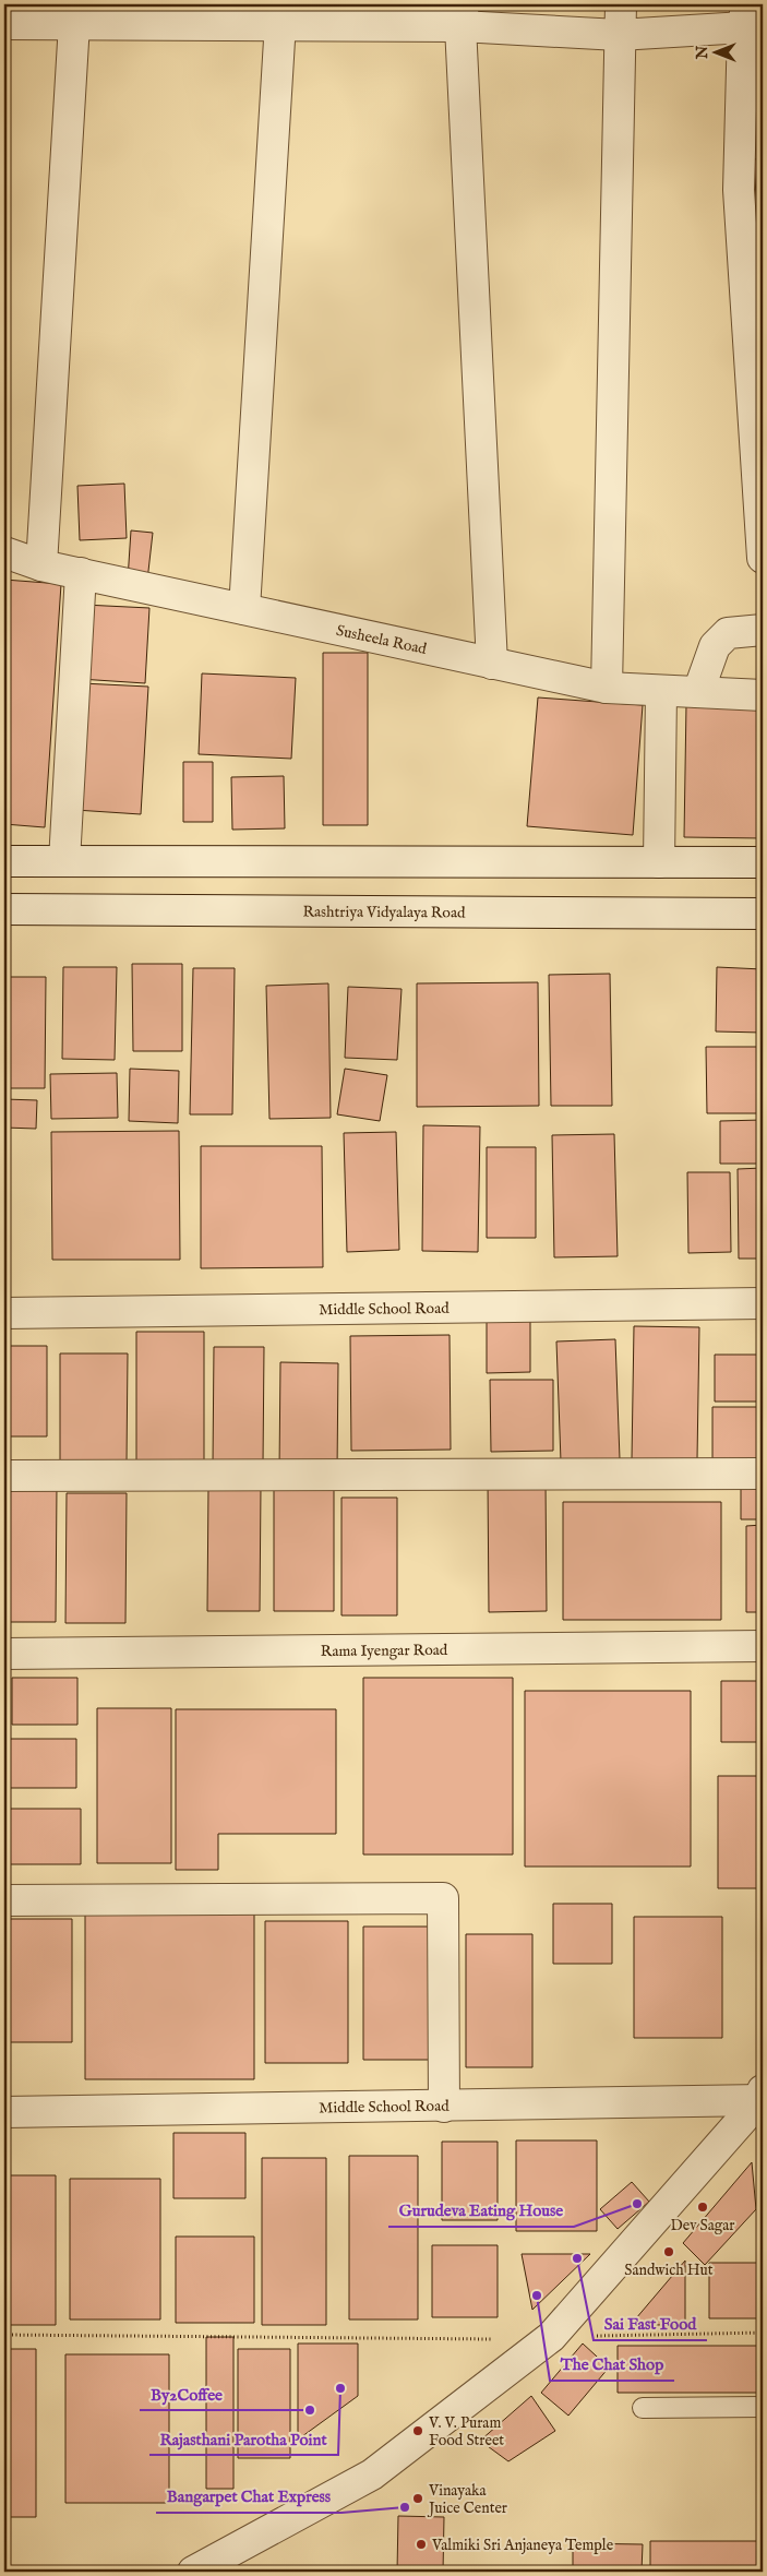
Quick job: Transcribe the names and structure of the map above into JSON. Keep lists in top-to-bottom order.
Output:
{
  "streets": {
    "street": [
      "Susheela Road",
      "Rashtriya Vidyalaya Road",
      "Middle School Road",
      "Rama Iyengar Road"
    ]
  },
  "places": [
    "Gurudeva Eating House",
    "Dev Sagar",
    "Sandwich Hut",
    "Sai Fast Food",
    "The Chat Shop",
    "Rajasthani Parotha Point",
    "By2Coffee",
    "V. V. Puram Food Street",
    "Vinayaka Juice Center",
    "Bangarpet Chat Express",
    "Valmiki Sri Anjaneya Temple"
  ],
  "north": "left"
}
